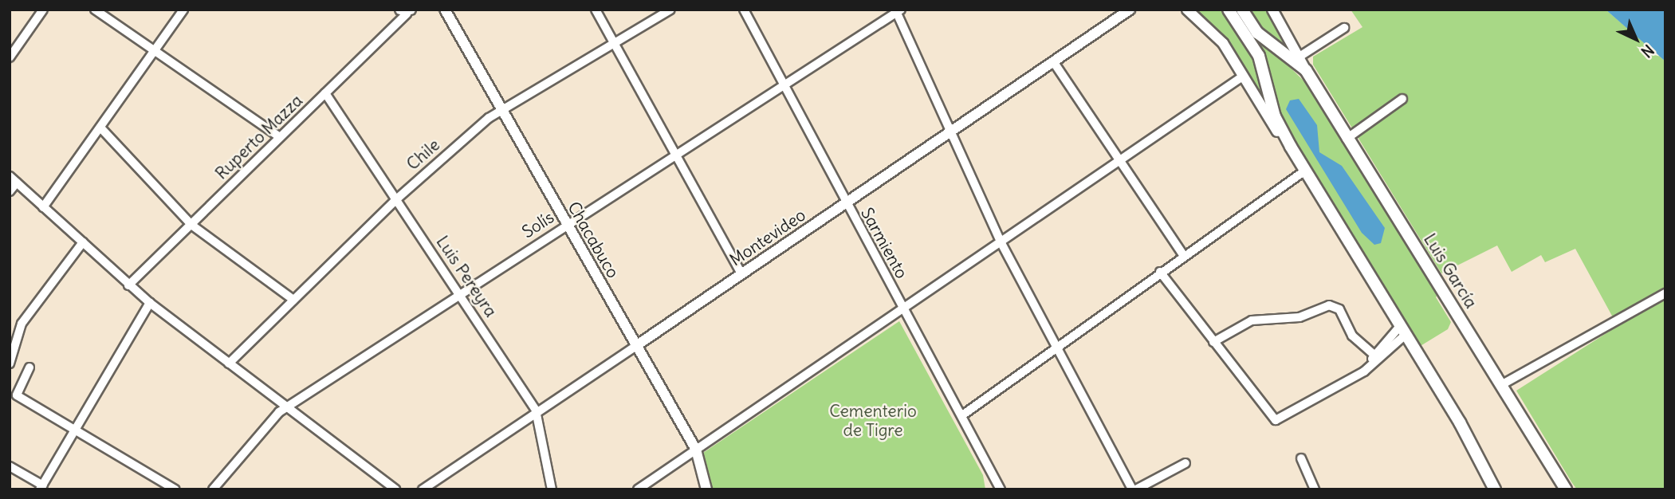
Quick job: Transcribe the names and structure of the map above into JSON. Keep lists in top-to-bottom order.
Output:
{
  "streets": {
    "main road": ["Luis García"],
    "street": [
      "Ruperto Mazza",
      "Chile",
      "Solís",
      "Montevideo",
      "Chacabuco",
      "Sarmiento",
      "Luis Pereyra"
    ]
  },
  "crossings": [
    ["Ruperto Mazza", "Luis Pereyra"],
    ["Chile", "Chacabuco"],
    ["Chile", "Luis Pereyra"],
    ["Solís", "Chacabuco"],
    ["Solís", "Sarmiento"],
    ["Solís", "Luis Pereyra"],
    ["Montevideo", "Chacabuco"],
    ["Montevideo", "Sarmiento"],
    ["Montevideo", "Luis Pereyra"]
  ],
  "parks": ["Cementerio de Tigre"],
  "north": "bottom right"
}
